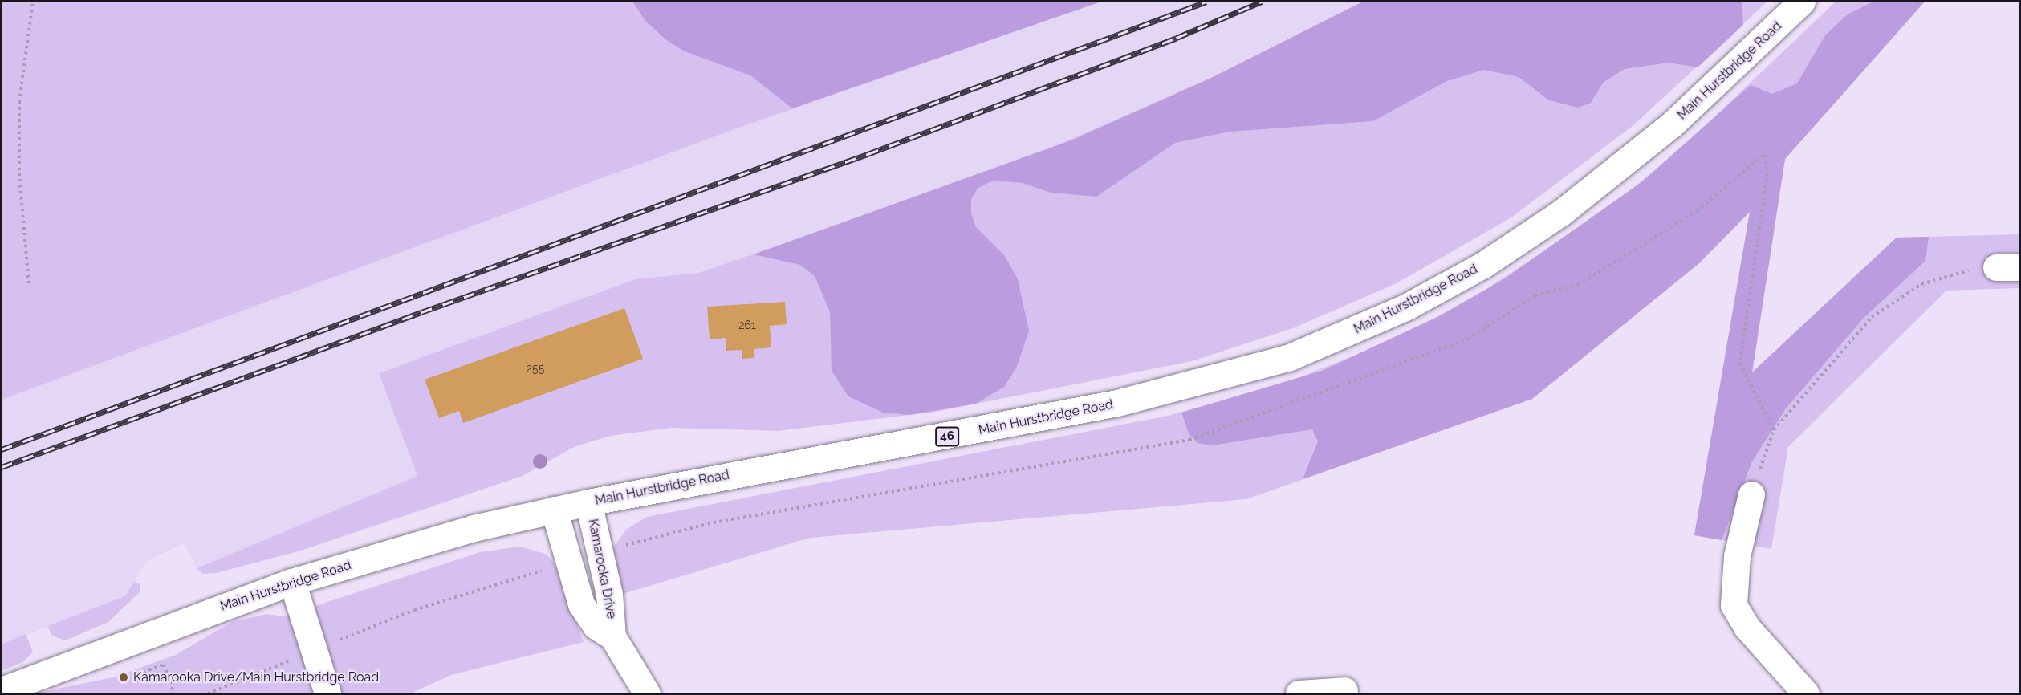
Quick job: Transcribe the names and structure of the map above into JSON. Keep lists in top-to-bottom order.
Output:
{
  "streets": {
    "main road": ["Main Hurstbridge Road", "46", "Kamarooka Drive"]
  },
  "crossings": [
    ["Main Hurstbridge Road", "Kamarooka Drive"]
  ],
  "places": ["Kamarooka Drive/Main Hurstbridge Road"],
  "house_numbers": ["261", "255"]
}
